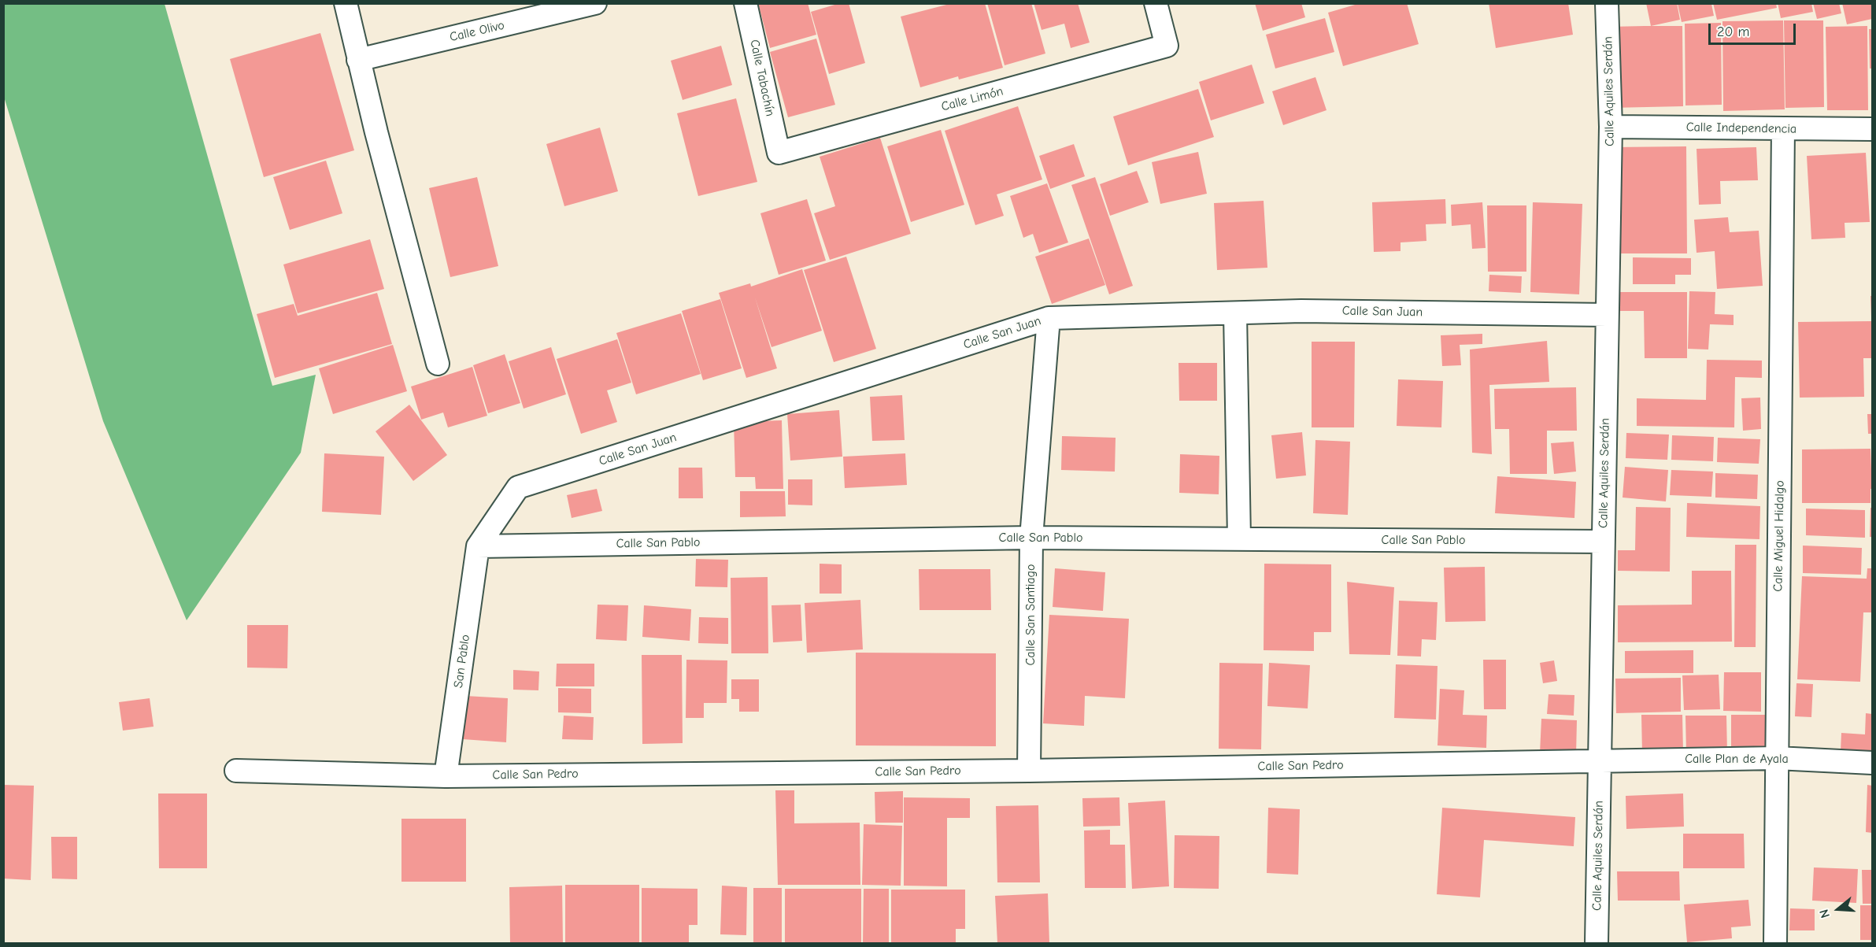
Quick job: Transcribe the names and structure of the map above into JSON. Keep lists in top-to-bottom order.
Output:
{
  "streets": {
    "street": [
      "Calle Olivo",
      "Calle Tabachín",
      "Calle Aquiles Serdán",
      "Calle Limón",
      "Calle Independencia",
      "Calle San Juan",
      "Calle Miguel Hidalgo",
      "Calle San Pablo",
      "Calle San Santiago",
      "San Pablo",
      "Calle Plan de Ayala",
      "Calle San Pedro"
    ]
  },
  "crossings": [
    ["Calle Tabachín", "Calle Limón"],
    ["Calle Aquiles Serdán", "Calle Independencia"],
    ["Calle Aquiles Serdán", "Calle San Juan"],
    ["Calle Aquiles Serdán", "Calle San Pablo"],
    ["Calle Aquiles Serdán", "Calle Plan de Ayala"],
    ["Calle Aquiles Serdán", "Calle San Pedro"],
    ["Calle Independencia", "Calle Miguel Hidalgo"],
    ["Calle San Juan", "Calle San Pablo"],
    ["Calle San Juan", "Calle San Santiago"],
    ["Calle San Juan", "San Pablo"],
    ["Calle Miguel Hidalgo", "Calle Plan de Ayala"],
    ["Calle San Pablo", "Calle San Santiago"],
    ["Calle San Pablo", "San Pablo"],
    ["Calle San Santiago", "Calle San Pedro"],
    ["San Pablo", "Calle San Pedro"],
    ["Calle Plan de Ayala", "Calle San Pedro"]
  ],
  "scale_bar": "20 m",
  "north": "left"
}
